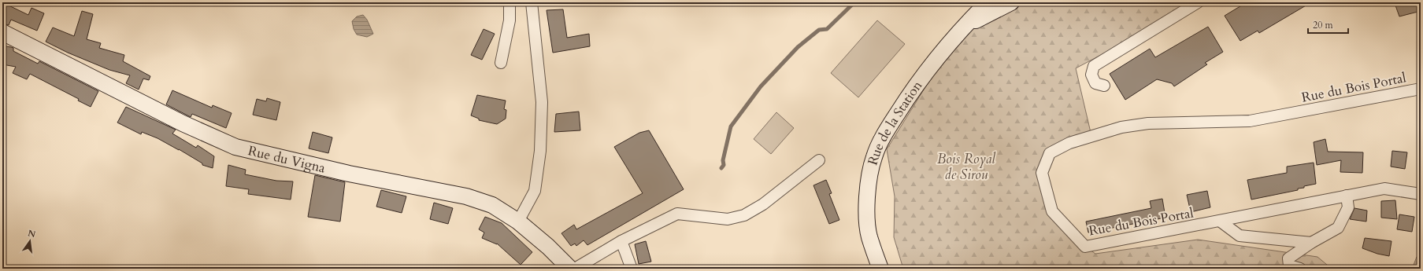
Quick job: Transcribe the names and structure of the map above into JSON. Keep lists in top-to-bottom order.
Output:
{
  "streets": {
    "street": ["Rue du Bois Portal", "Rue de la Station", "Rue du Vigna"]
  },
  "parks": ["Bois Royal de Sirou"],
  "scale_bar": "20 m",
  "north": "top"
}
